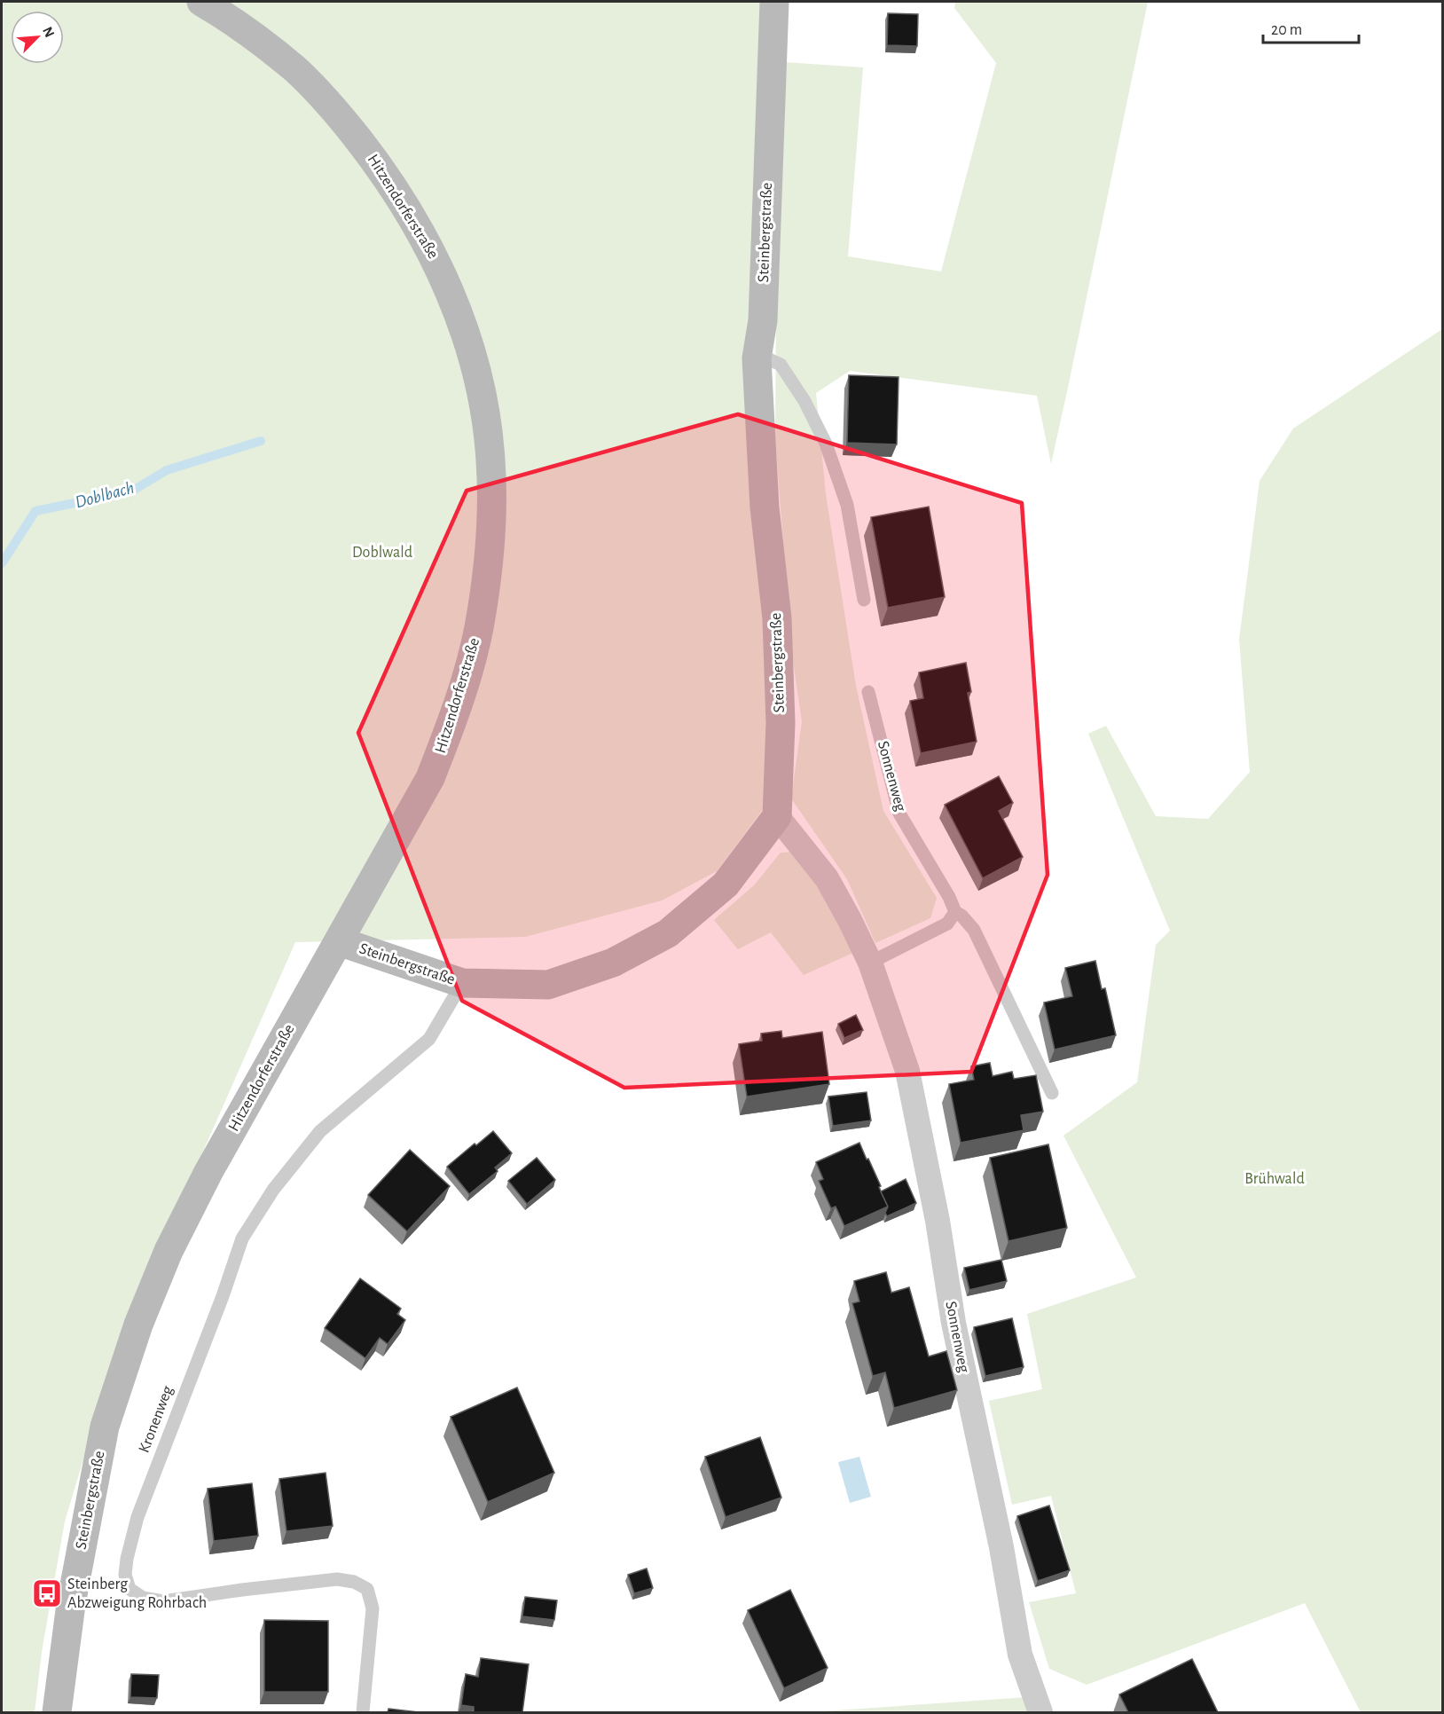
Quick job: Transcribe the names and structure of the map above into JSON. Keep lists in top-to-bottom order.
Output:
{
  "streets": {
    "main road": ["Hitzendorferstraße", "Steinbergstraße"],
    "street": ["Sonnenweg"],
    "lane": ["Kronenweg"]
  },
  "crossings": [
    ["Hitzendorferstraße", "Steinbergstraße"],
    ["Steinbergstraße", "Sonnenweg"],
    ["Steinbergstraße", "Kronenweg"]
  ],
  "water": ["Doblbach"],
  "parks": ["Doblwald", "Brühwald"],
  "places": {
    "bus stop": ["Steinberg Abzweigung Rohrbach"]
  },
  "scale_bar": "20 m",
  "north": "top right"
}
